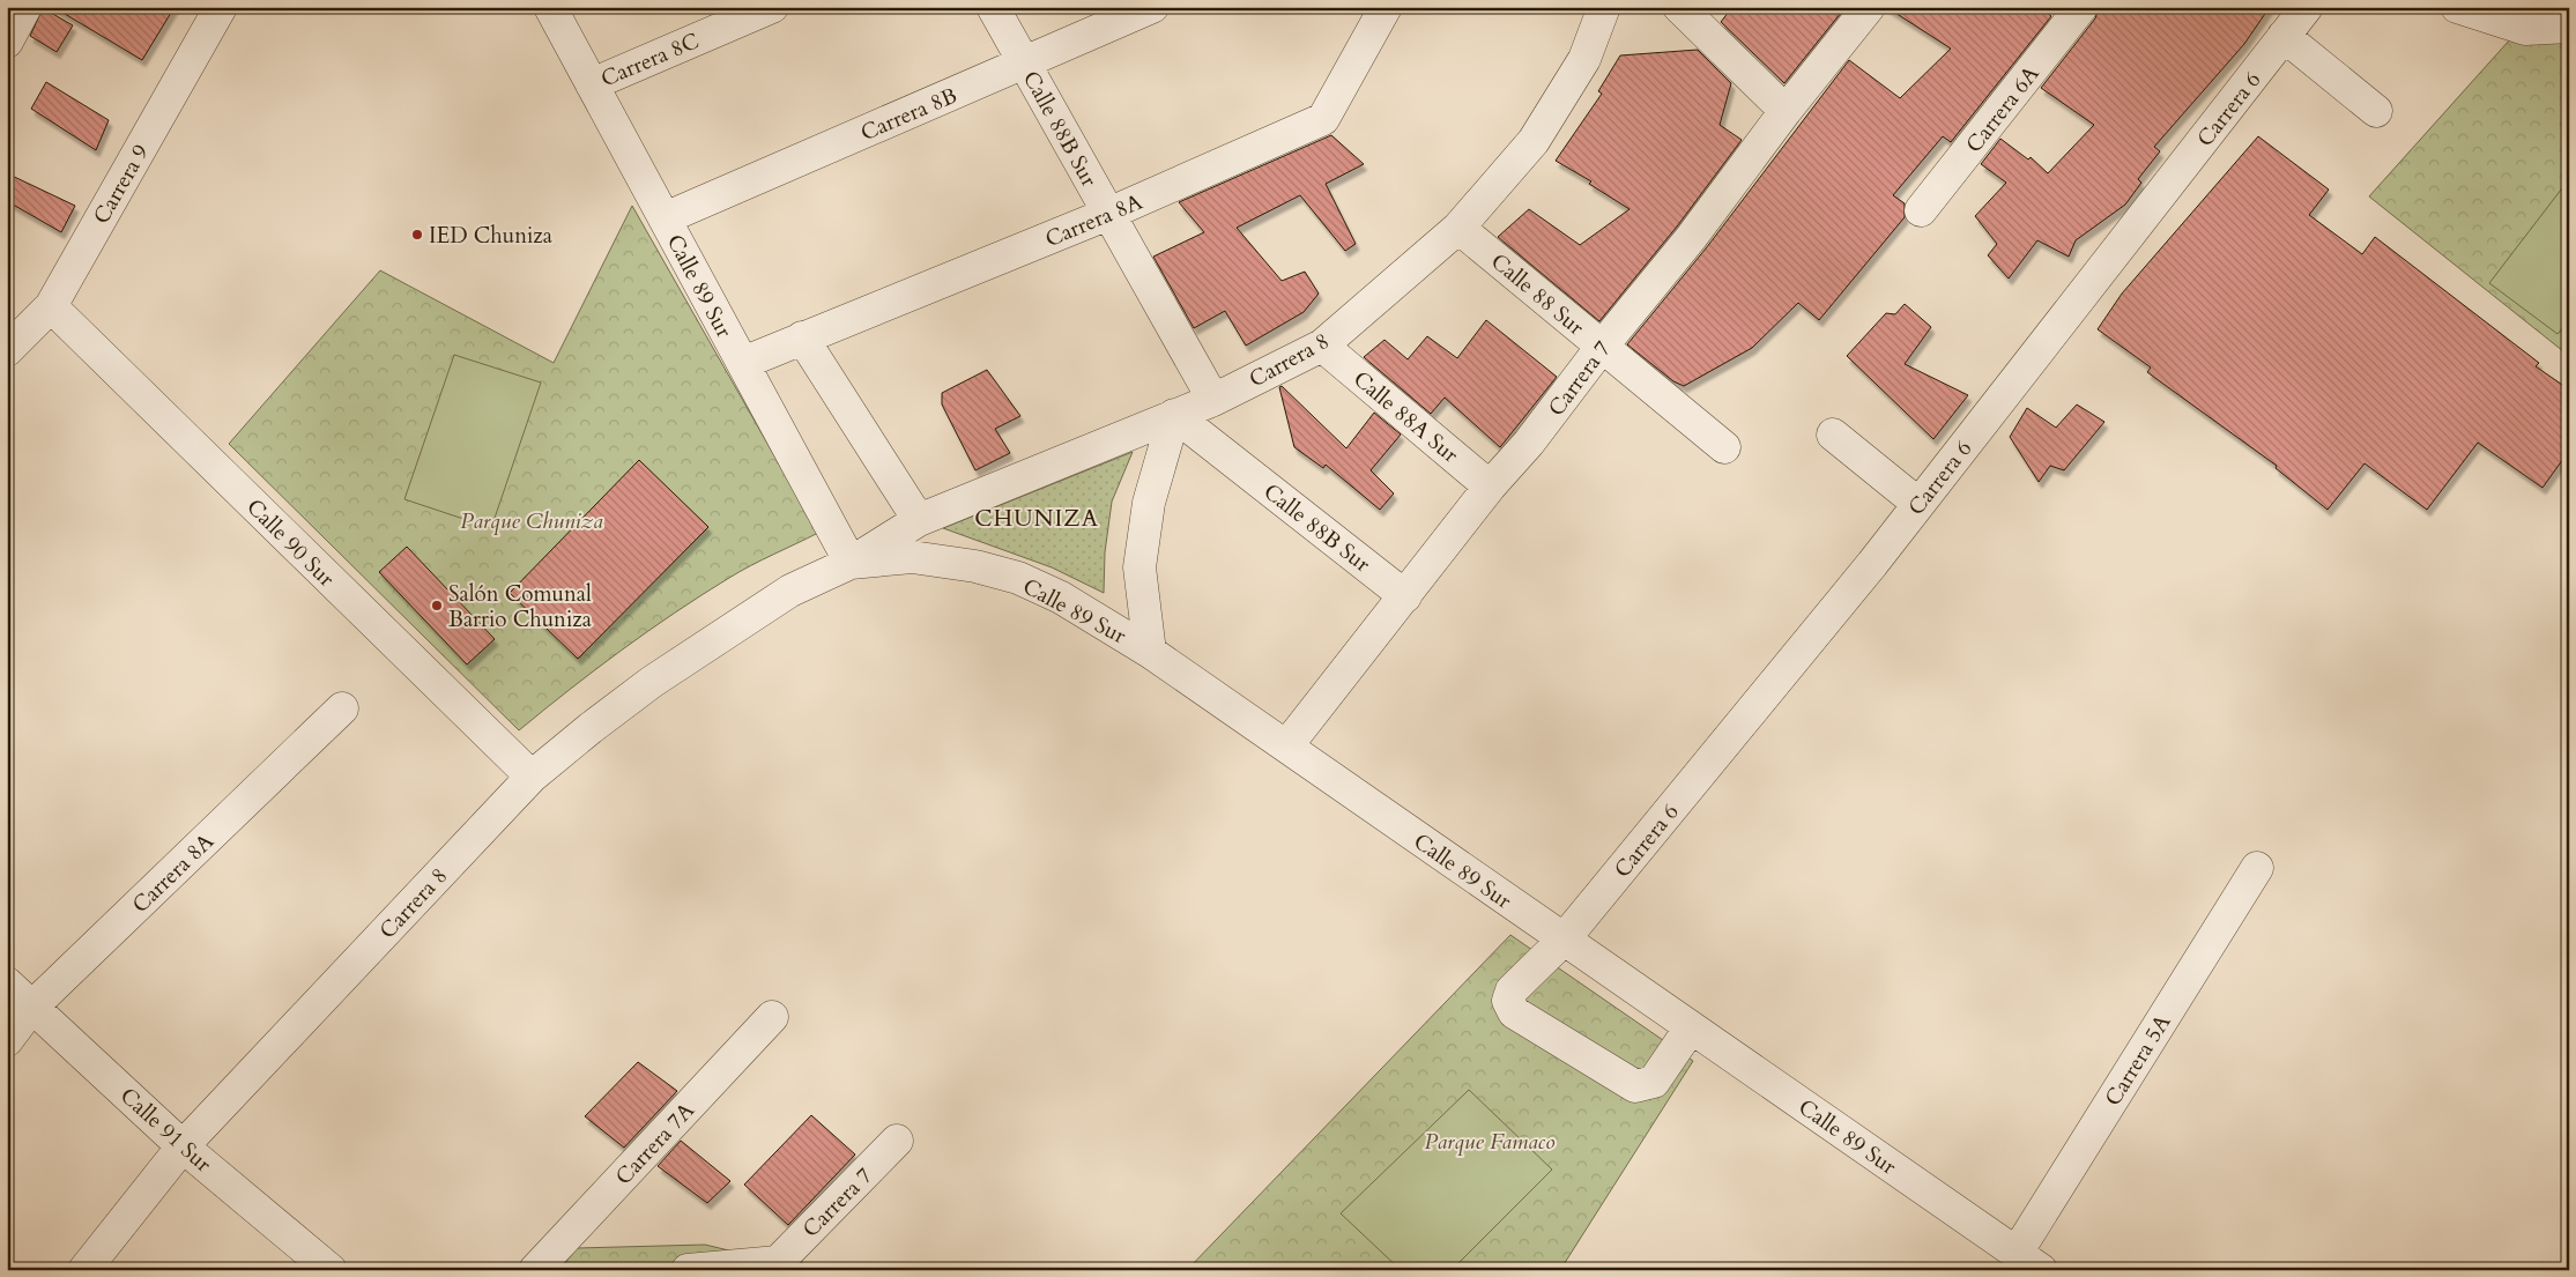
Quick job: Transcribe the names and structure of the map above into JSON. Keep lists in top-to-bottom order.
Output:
{
  "streets": {
    "street": [
      "Carrera 8C",
      "Carrera 6A",
      "Carrera 6",
      "Carrera 8B",
      "Calle 88B Sur",
      "Carrera 9",
      "Carrera 8A",
      "Calle 89 Sur",
      "Calle 88 Sur",
      "Carrera 8",
      "Carrera 7",
      "Calle 88A Sur",
      "Calle 90 Sur",
      "Carrera 5A",
      "Calle 91 Sur",
      "Carrera 7A"
    ]
  },
  "crossings": [
    ["Carrera 8C", "Calle 89 Sur"],
    ["Carrera 6", "Calle 89 Sur"],
    ["Carrera 8B", "Calle 88B Sur"],
    ["Carrera 8B", "Calle 89 Sur"],
    ["Calle 88B Sur", "Carrera 8A"],
    ["Calle 88B Sur", "Carrera 8"],
    ["Calle 88B Sur", "Carrera 7"],
    ["Carrera 9", "Calle 90 Sur"],
    ["Carrera 8A", "Calle 89 Sur"],
    ["Carrera 8A", "Calle 91 Sur"],
    ["Calle 89 Sur", "Carrera 8"],
    ["Calle 89 Sur", "Carrera 7"],
    ["Calle 89 Sur", "Carrera 5A"],
    ["Calle 88 Sur", "Carrera 8"],
    ["Calle 88 Sur", "Carrera 7"],
    ["Carrera 8", "Calle 88A Sur"],
    ["Carrera 8", "Calle 90 Sur"],
    ["Carrera 8", "Calle 91 Sur"],
    ["Carrera 7", "Calle 88A Sur"]
  ],
  "districts": ["CHUNIZA"],
  "parks": ["Parque Chuniza", "Parque Famaco"],
  "places": ["IED Chuniza", "Salón Comunal Barrio Chuniza"]
}
